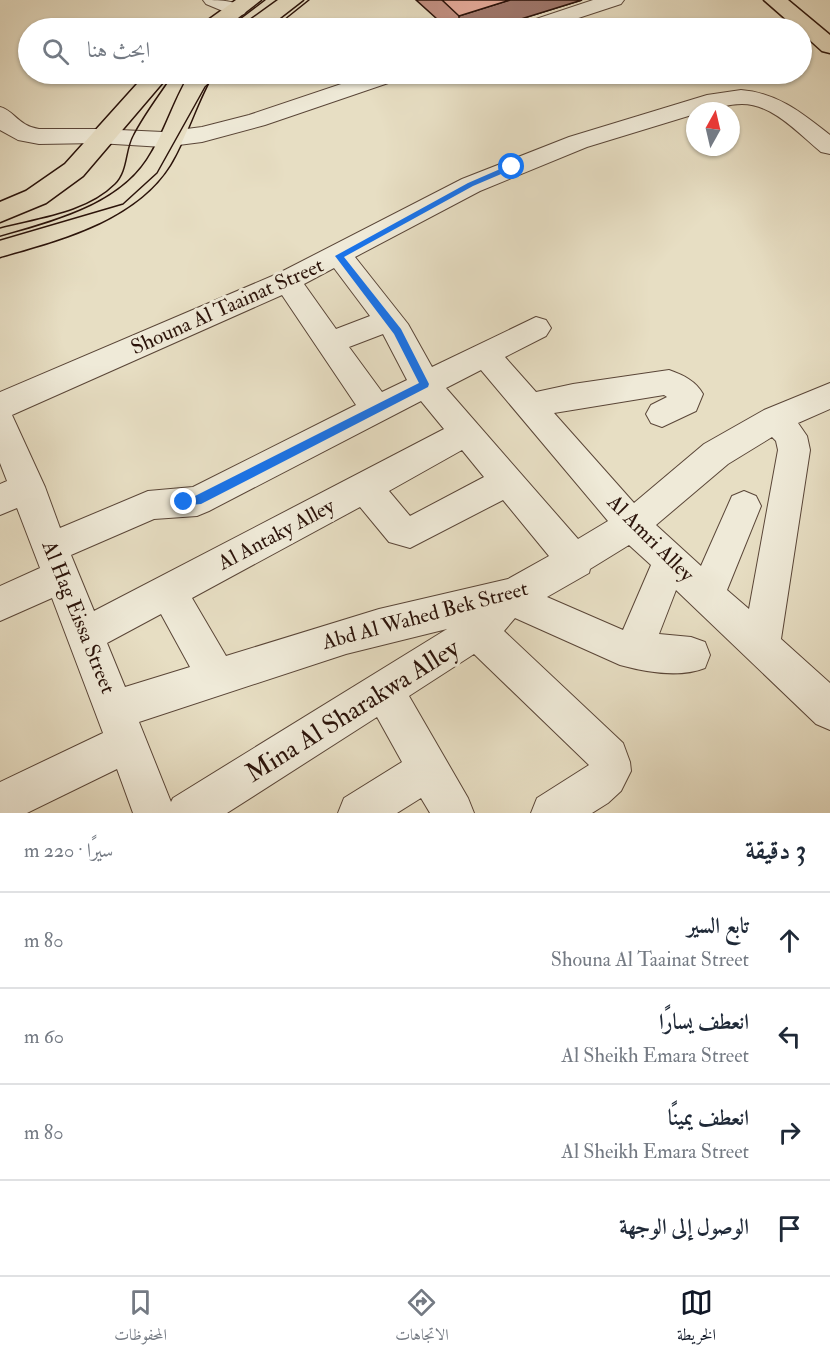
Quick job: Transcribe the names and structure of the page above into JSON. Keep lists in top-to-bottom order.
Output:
{
  "streets": {
    "street": [
      "Shouna Al Taainat Street",
      "Al Antaky Alley",
      "Al Amri Alley",
      "Abd Al Wahed Bek Street",
      "Al Hag Eissa Street",
      "Mina Al Sharakwa Alley"
    ]
  },
  "crossings": [
    ["Al Antaky Alley", "Al Hag Eissa Street"],
    ["Al Amri Alley", "Abd Al Wahed Bek Street"],
    ["Abd Al Wahed Bek Street", "Al Hag Eissa Street"],
    ["Abd Al Wahed Bek Street", "Mina Al Sharakwa Alley"]
  ],
  "north": "top",
  "page": {
    "search": "ابحث هنا",
    "heading": ["3 دقيقة", "سيرًا · 220 m"],
    "list": [
      ["تابع السير", "Shouna Al Taainat Street", "80 m"],
      ["انعطف يسارًا", "Al Sheikh Emara Street", "60 m"],
      ["انعطف يمينًا", "Al Sheikh Emara Street", "80 m"],
      "الوصول إلى الوجهة"
    ],
    "nav": ["الخريطة", "الاتجاهات", "المحفوظات"]
  }
}
